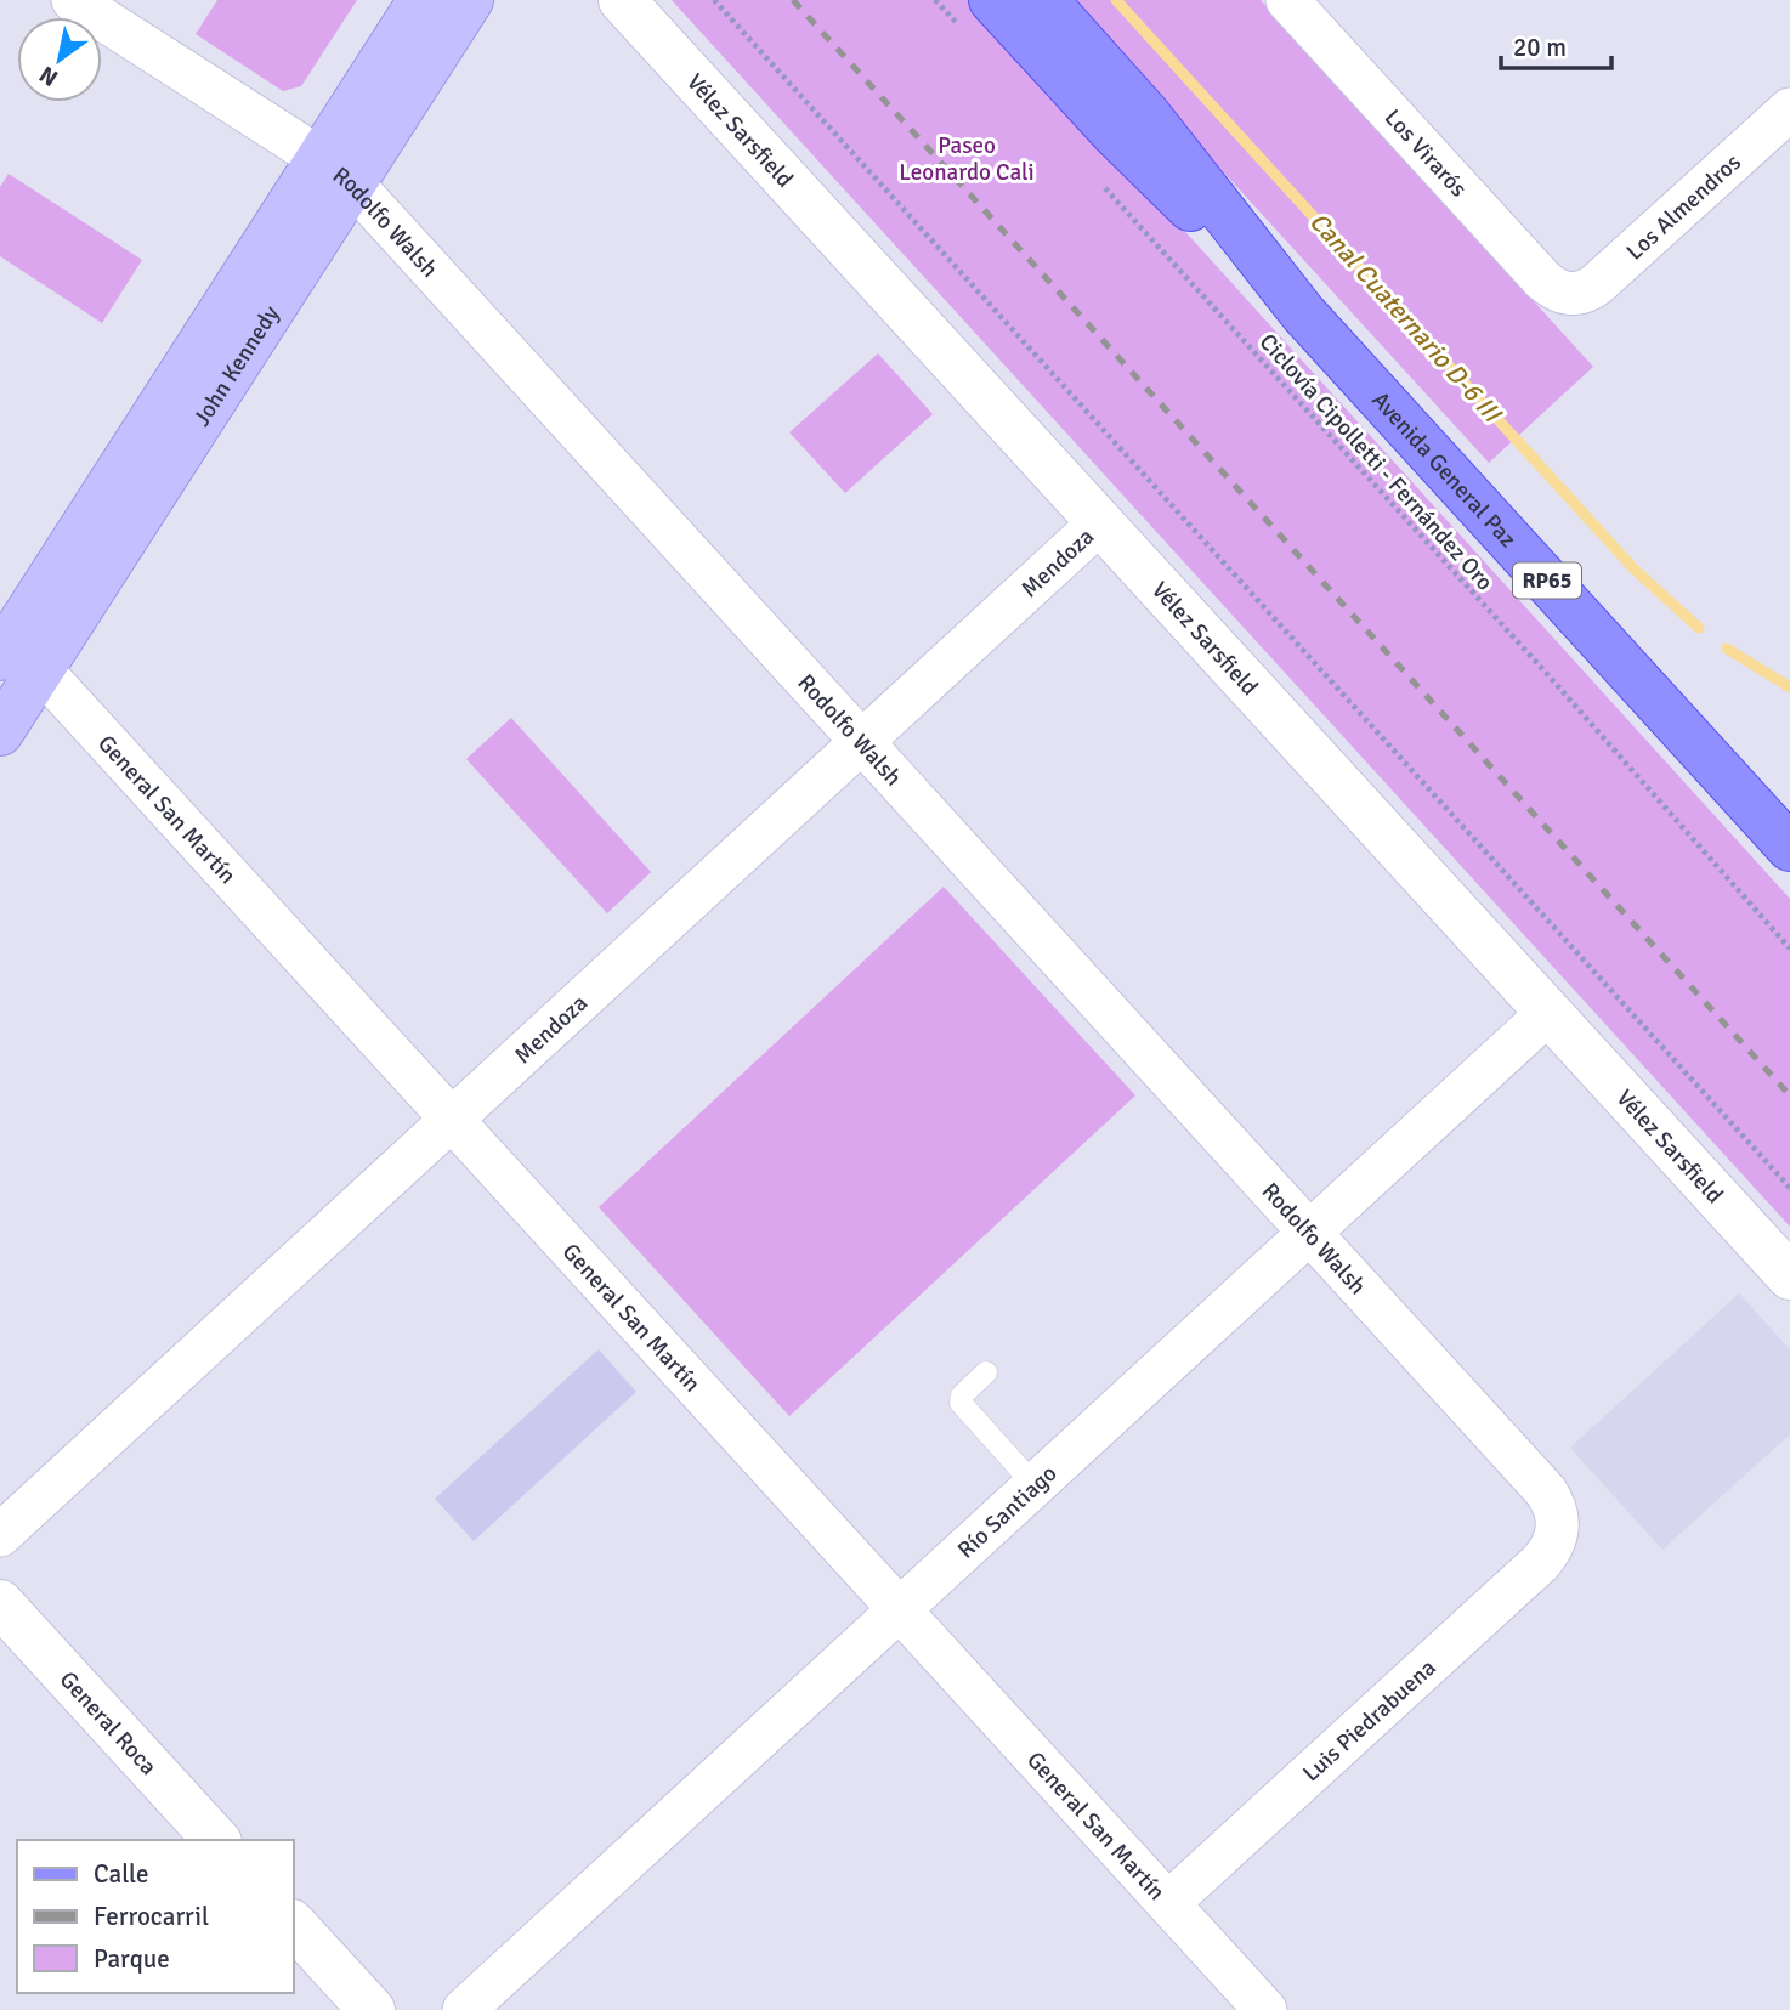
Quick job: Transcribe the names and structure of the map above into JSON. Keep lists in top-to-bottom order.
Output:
{
  "streets": {
    "main road": ["John Kennedy", "Avenida General Paz", "RP65"],
    "street": [
      "Vélez Sarsfield",
      "Los Virarós",
      "Los Almendros",
      "Rodolfo Walsh",
      "Mendoza",
      "General San Martín",
      "Río Santiago",
      "Luis Piedrabuena",
      "General Roca"
    ],
    "path": ["Ciclovía Cipolletti - Fernández Oro"]
  },
  "crossings": [
    ["Vélez Sarsfield", "Mendoza"],
    ["Vélez Sarsfield", "Río Santiago"],
    ["Los Virarós", "Los Almendros"],
    ["Rodolfo Walsh", "John Kennedy"],
    ["Rodolfo Walsh", "Mendoza"],
    ["Rodolfo Walsh", "Río Santiago"],
    ["Rodolfo Walsh", "Luis Piedrabuena"],
    ["John Kennedy", "General San Martín"],
    ["Mendoza", "General San Martín"],
    ["General San Martín", "Río Santiago"],
    ["General San Martín", "Luis Piedrabuena"]
  ],
  "water": ["Canal Cuaternario D-6 III"],
  "parks": ["Paseo Leonardo Cali"],
  "legend": ["Calle", "Ferrocarril", "Parque"],
  "scale_bar": "20 m",
  "north": "bottom left"
}
